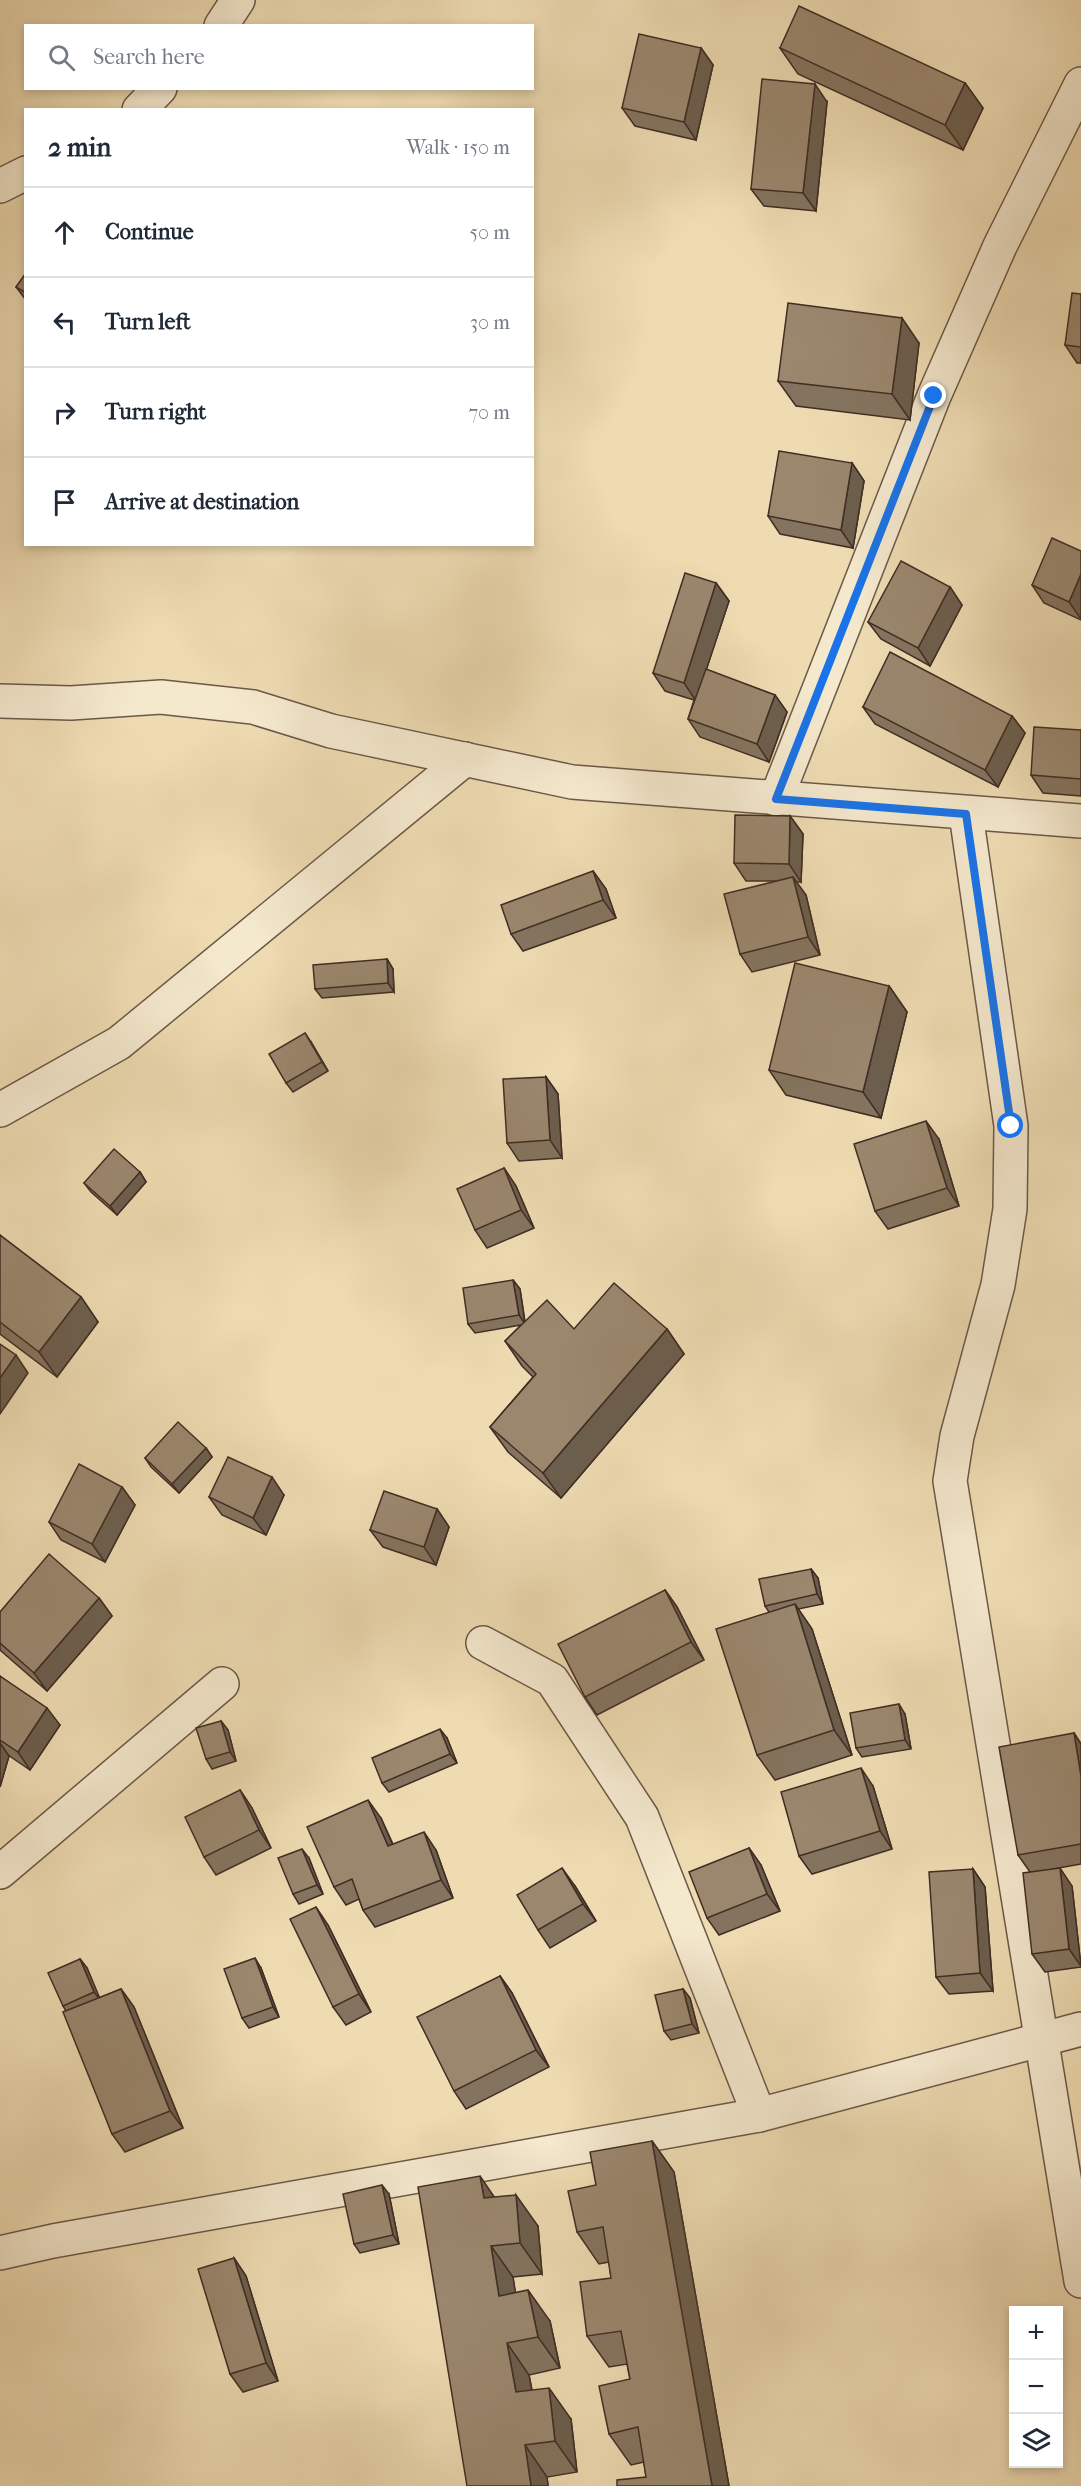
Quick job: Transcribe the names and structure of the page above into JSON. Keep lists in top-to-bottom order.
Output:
{
  "page": {
    "search": "Search here",
    "heading": ["2 min", "Walk · 150 m"],
    "list": [
      ["Continue", "50 m"],
      ["Turn left", "30 m"],
      ["Turn right", "70 m"],
      "Arrive at destination"
    ],
    "map_buttons": ["+", "−"]
  }
}
